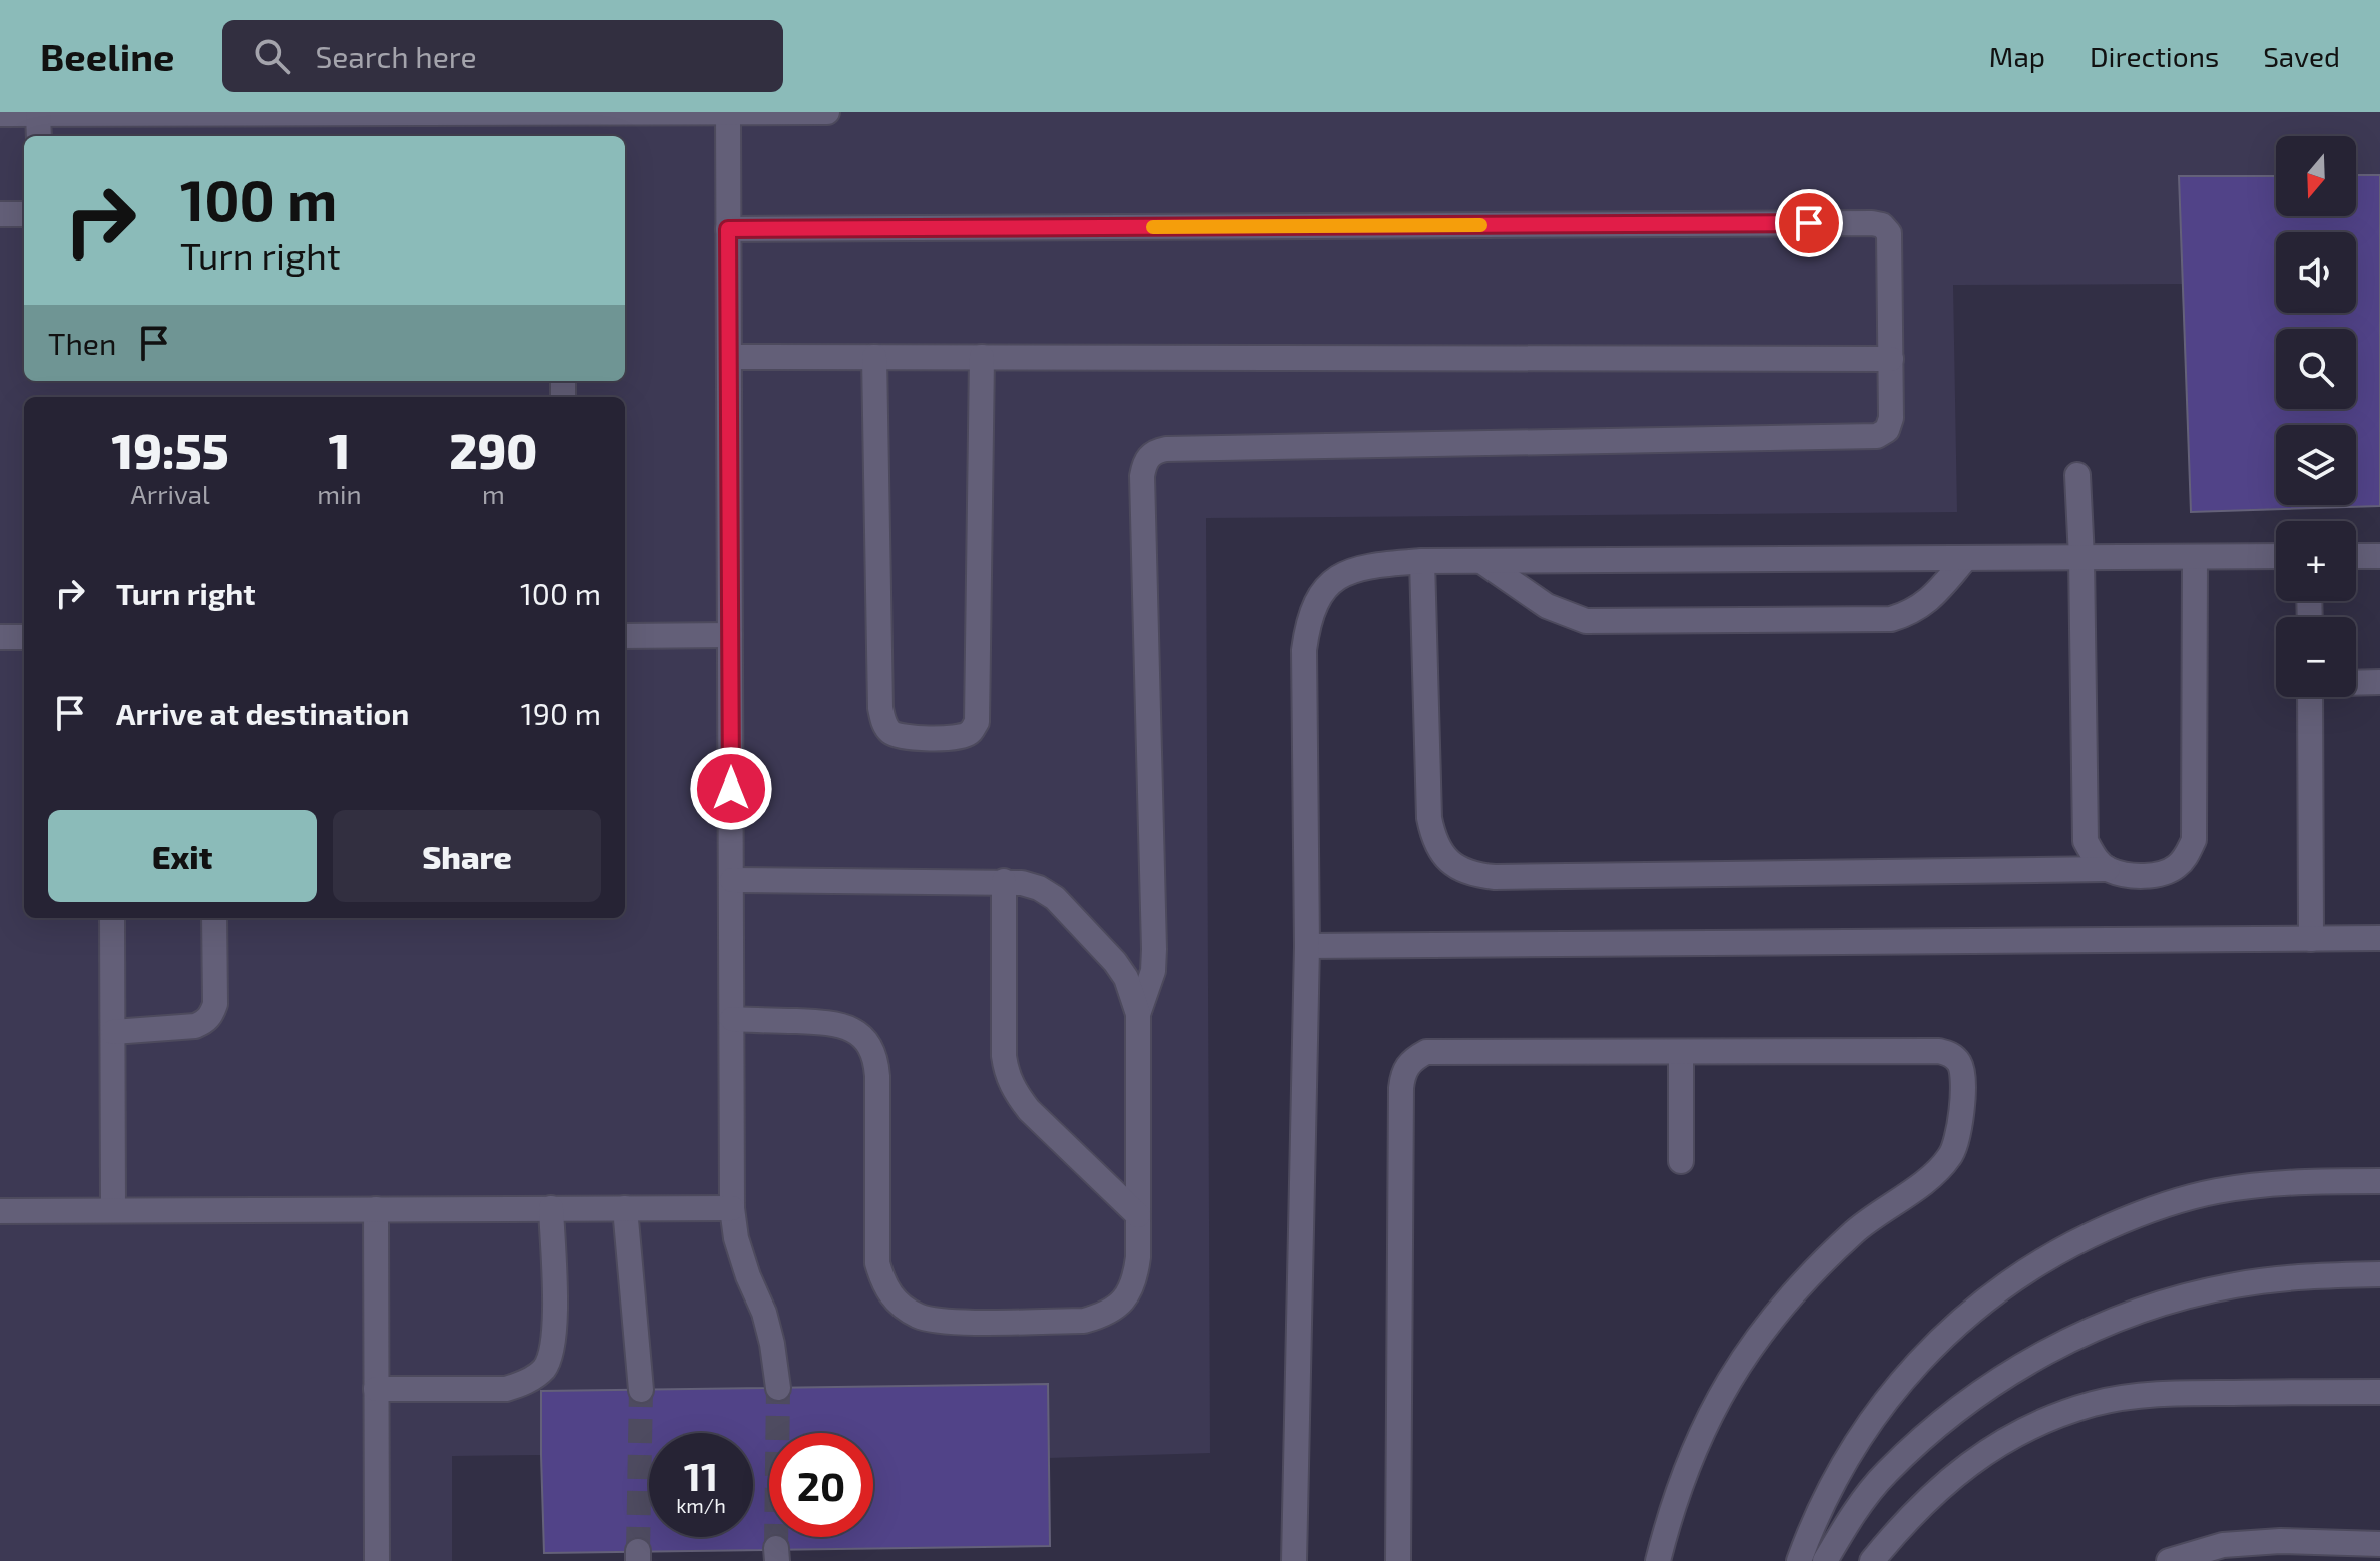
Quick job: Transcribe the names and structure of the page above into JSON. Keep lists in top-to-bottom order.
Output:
{
  "north": "bottom",
  "page": {
    "header": "Beeline",
    "search": "Search here",
    "nav": ["Map", "Directions", "Saved"],
    "map_buttons": ["+", "−"],
    "turn": ["100 m", "Turn right"],
    "then": "Then",
    "eta": [
      "19:55",
      "Arrival",
      "1",
      "min",
      "290",
      "m"
    ],
    "list": [
      {
        "name": "Turn right",
        "value": "100 m"
      },
      {
        "name": "Arrive at destination",
        "value": "190 m"
      }
    ],
    "buttons": ["Exit", "Share"],
    "speed": "11 km/h",
    "limit": "20"
  }
}
